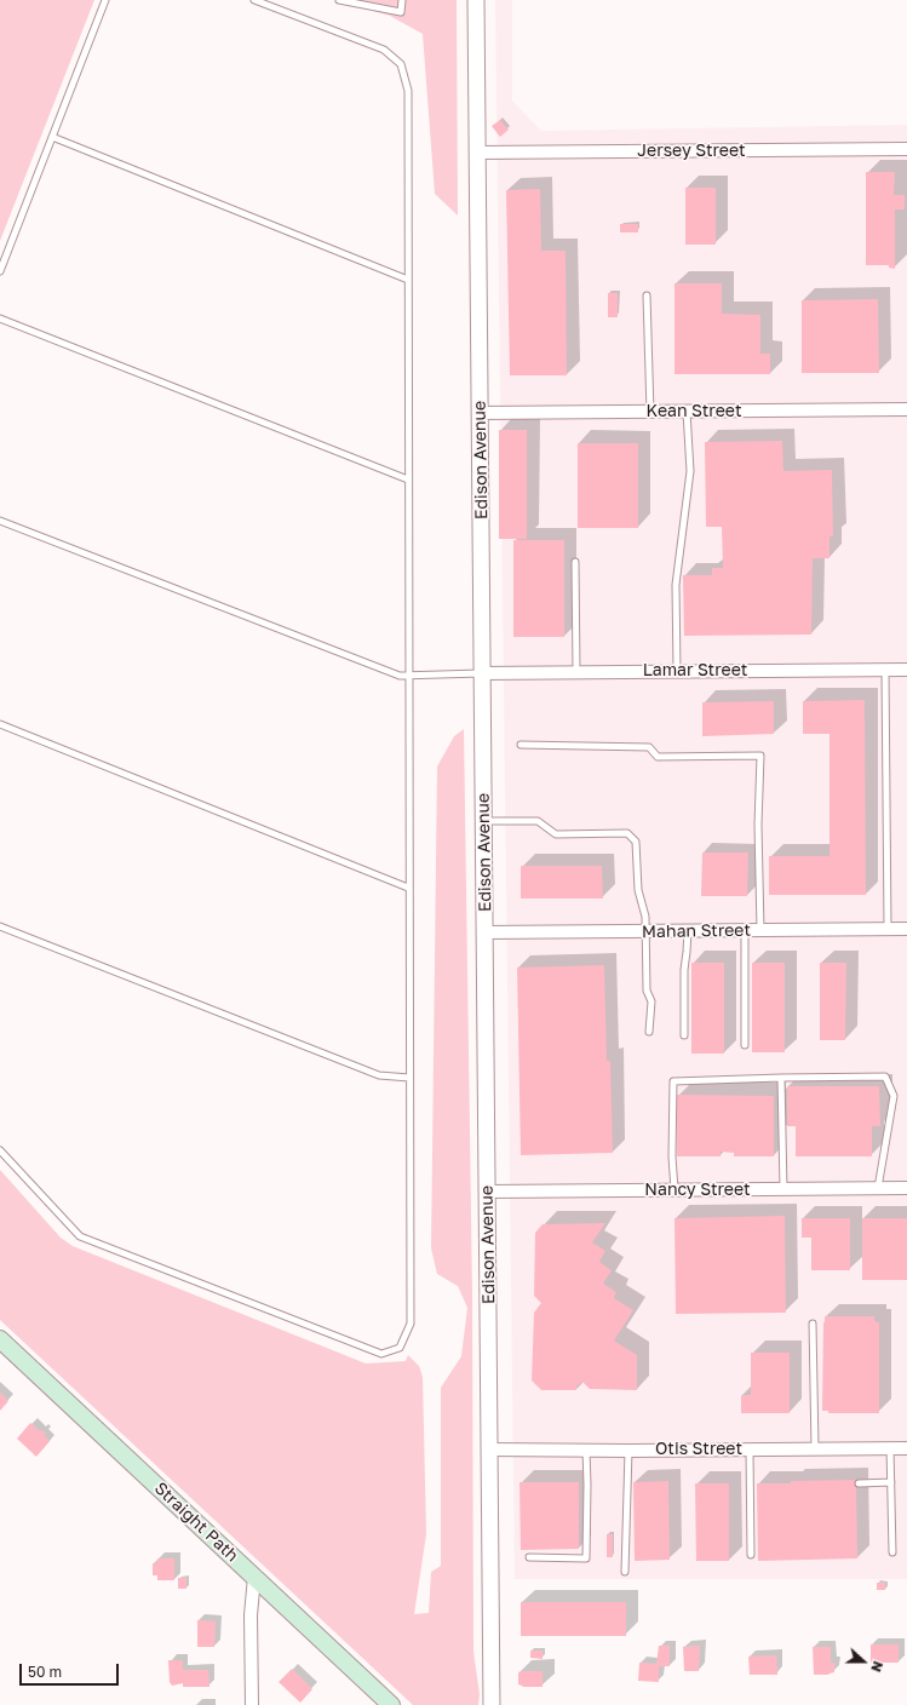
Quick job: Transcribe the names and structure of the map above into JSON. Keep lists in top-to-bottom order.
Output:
{
  "streets": {
    "main road": ["Straight Path"],
    "street": [
      "Jersey Street",
      "Kean Street",
      "Edison Avenue",
      "Lamar Street",
      "Mahan Street",
      "Nancy Street",
      "Otis Street"
    ]
  },
  "crossings": [
    ["Jersey Street", "Edison Avenue"],
    ["Kean Street", "Edison Avenue"],
    ["Edison Avenue", "Lamar Street"],
    ["Edison Avenue", "Mahan Street"],
    ["Edison Avenue", "Nancy Street"],
    ["Edison Avenue", "Otis Street"]
  ],
  "scale_bar": "50 m",
  "north": "right"
}
